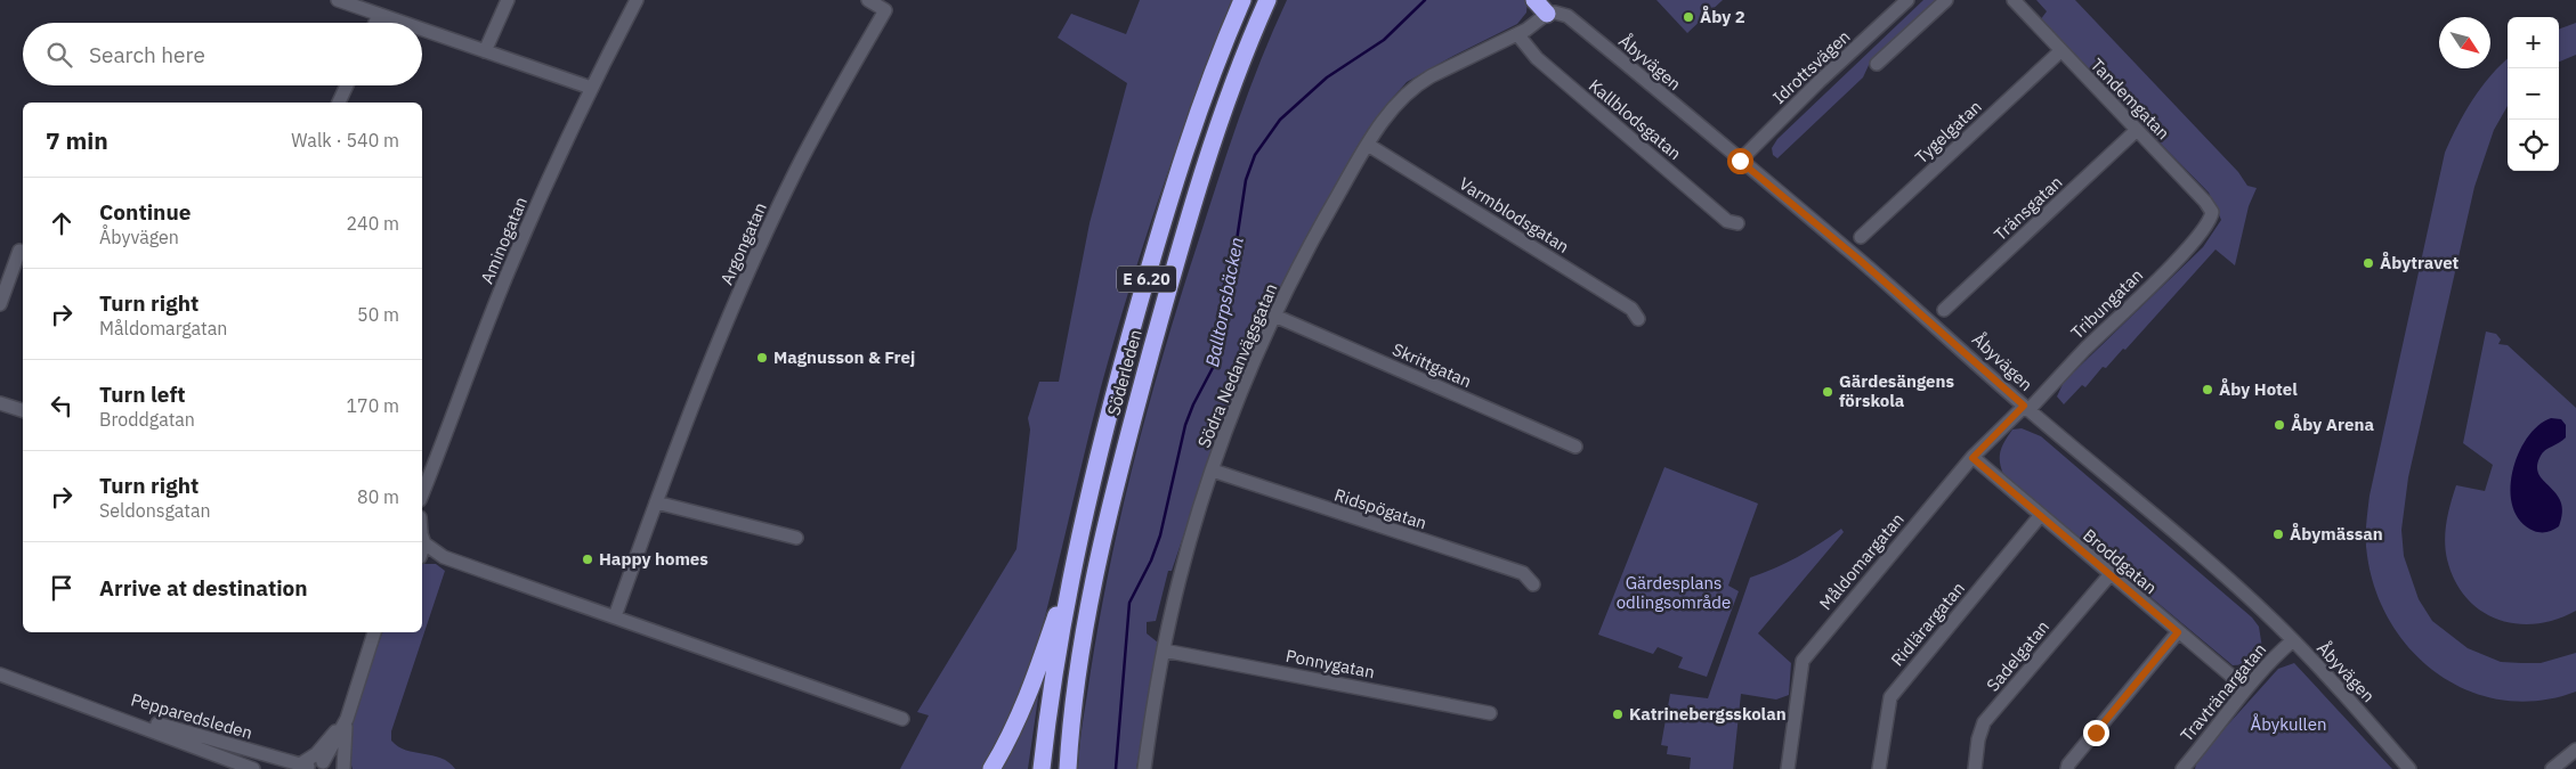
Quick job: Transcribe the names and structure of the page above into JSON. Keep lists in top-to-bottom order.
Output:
{
  "streets": {
    "highway": ["E 6.20", "Söderleden"],
    "street": [
      "Åbyvägen",
      "Idrottsvägen",
      "Tandemgatan",
      "Kallblodsgatan",
      "Tygelgatan",
      "Tränsgatan",
      "Varmblodsgatan",
      "Aminogatan",
      "Argongatan",
      "Tribungatan",
      "Södra Nedanvägsgatan",
      "Skrittgatan",
      "Ridspögatan",
      "Måldomargatan",
      "Broddgatan",
      "Ridlärargatan",
      "Sadelgatan",
      "Ponnygatan",
      "Travtränargatan",
      "Pepparedsleden"
    ]
  },
  "crossings": [
    ["Åbyvägen", "Idrottsvägen"],
    ["Åbyvägen", "Tribungatan"],
    ["Åbyvägen", "Södra Nedanvägsgatan"],
    ["Åbyvägen", "Måldomargatan"],
    ["Åbyvägen", "Travtränargatan"],
    ["Tandemgatan", "Tygelgatan"],
    ["Tandemgatan", "Tränsgatan"],
    ["Tandemgatan", "Tribungatan"],
    ["Kallblodsgatan", "Södra Nedanvägsgatan"],
    ["Varmblodsgatan", "Södra Nedanvägsgatan"],
    ["Tribungatan", "Måldomargatan"],
    ["Södra Nedanvägsgatan", "Skrittgatan"],
    ["Södra Nedanvägsgatan", "Ridspögatan"],
    ["Södra Nedanvägsgatan", "Ponnygatan"],
    ["Måldomargatan", "Broddgatan"],
    ["Broddgatan", "Ridlärargatan"],
    ["Broddgatan", "Sadelgatan"],
    ["Broddgatan", "Travtränargatan"]
  ],
  "water": ["Balltorpsbäcken"],
  "parks": ["Gärdesplans odlingsområde", "Åbykullen"],
  "places": [
    "Åby 2",
    "Åbytravet",
    "Magnusson & Frej",
    "Åby Hotel",
    "Gärdesängens förskola",
    "Åby Arena",
    "Åbymässan",
    "Happy homes",
    "Katrinebergsskolan"
  ],
  "north": "bottom right",
  "page": {
    "map_buttons": ["+", "−"],
    "search": "Search here",
    "heading": ["7 min", "Walk · 540 m"],
    "list": [
      ["Continue", "Åbyvägen", "240 m"],
      ["Turn right", "Måldomargatan", "50 m"],
      ["Turn left", "Broddgatan", "170 m"],
      ["Turn right", "Seldonsgatan", "80 m"],
      "Arrive at destination"
    ]
  }
}
